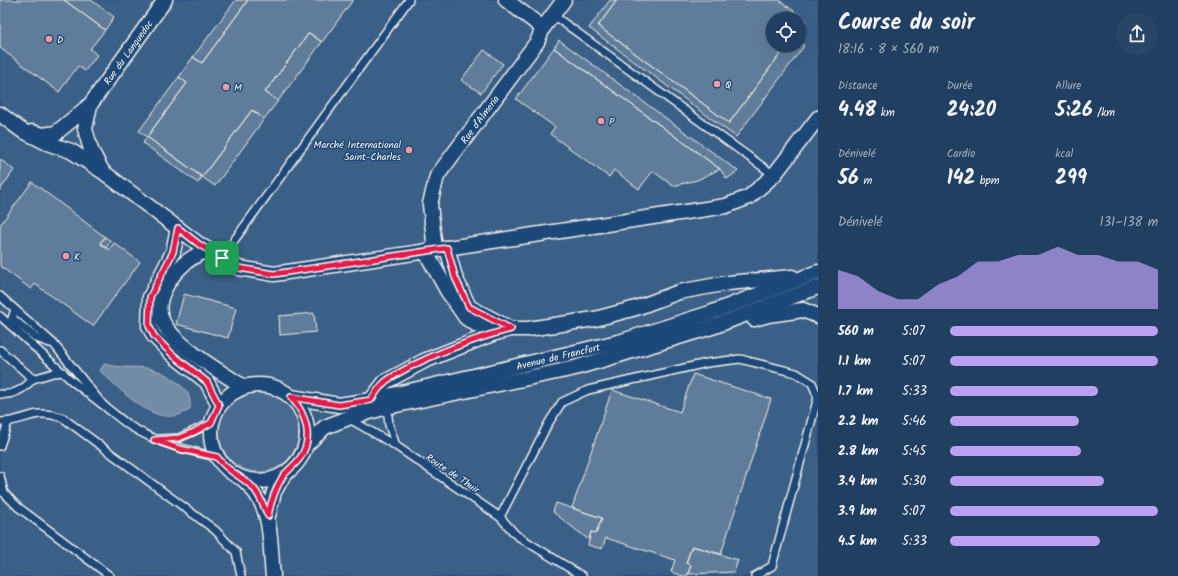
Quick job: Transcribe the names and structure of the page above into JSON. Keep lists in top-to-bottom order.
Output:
{
  "streets": {
    "street": ["Rue du Languedoc", "Rue d'Almeria", "Avenue de Francfort"],
    "lane": ["Route de Thuir"]
  },
  "crossings": [
    ["Avenue de Francfort", "Route de Thuir"]
  ],
  "places": [
    "D",
    "Q",
    "M",
    "P",
    "Marché International Saint-Charles",
    "K"
  ],
  "page": {
    "heading": ["Course du soir", "18:16 · 8 × 560 m"],
    "stats": [
      ["Distance", "4.48 km"],
      ["Durée", "24:20"],
      ["Allure", "5:26 /km"],
      ["Dénivelé", "56 m"],
      ["Cardio", "142 bpm"],
      ["kcal", "299"]
    ],
    "chart": ["Dénivelé", "131–138 m"],
    "list": [
      {
        "name": "560 m",
        "note": "5:07"
      },
      {
        "name": "1.1 km",
        "note": "5:07"
      },
      {
        "name": "1.7 km",
        "note": "5:33"
      },
      {
        "name": "2.2 km",
        "note": "5:46"
      },
      {
        "name": "2.8 km",
        "note": "5:45"
      },
      {
        "name": "3.4 km",
        "note": "5:30"
      },
      {
        "name": "3.9 km",
        "note": "5:07"
      },
      {
        "name": "4.5 km",
        "note": "5:33"
      }
    ]
  }
}
